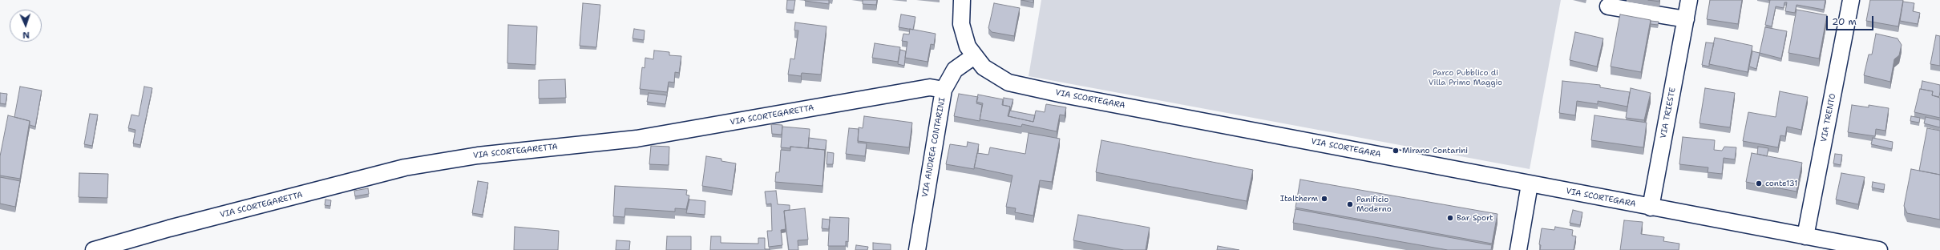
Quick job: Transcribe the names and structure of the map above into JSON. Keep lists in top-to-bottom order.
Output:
{
  "streets": {
    "street": [
      "VIA SCORTEGARA",
      "VIA TRIESTE",
      "VIA SCORTEGARETTA",
      "VIA TRENTO",
      "VIA ANDREA CONTARINI"
    ]
  },
  "crossings": [
    ["VIA SCORTEGARA", "VIA TRIESTE"],
    ["VIA SCORTEGARA", "VIA TRENTO"],
    ["VIA SCORTEGARA", "VIA ANDREA CONTARINI"],
    ["VIA SCORTEGARETTA", "VIA ANDREA CONTARINI"]
  ],
  "parks": ["Parco Pubblico di Villa Primo Maggio"],
  "places": [
    "Mirano Contarini",
    "conte131",
    "Italtherm",
    "Panificio Moderno",
    "Bar Sport"
  ],
  "scale_bar": "20 m",
  "north": "bottom"
}
